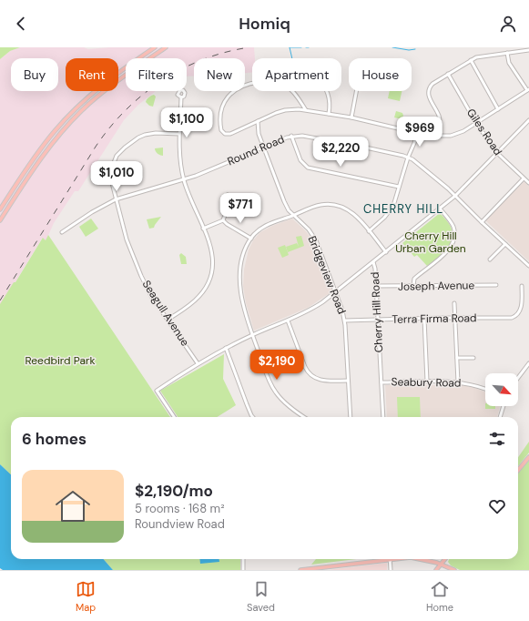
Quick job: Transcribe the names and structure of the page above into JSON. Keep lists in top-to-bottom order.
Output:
{
  "streets": {
    "street": [
      "Giles Road",
      "Round Road",
      "Bridgeview Road",
      "Joseph Avenue",
      "Cherry Hill Road",
      "Seagull Avenue",
      "Terra Firma Road",
      "Seabury Road"
    ]
  },
  "crossings": [
    ["Giles Road", "Cherry Hill Road"],
    ["Round Road", "Bridgeview Road"],
    ["Round Road", "Cherry Hill Road"],
    ["Round Road", "Seagull Avenue"],
    ["Bridgeview Road", "Terra Firma Road"],
    ["Joseph Avenue", "Cherry Hill Road"],
    ["Cherry Hill Road", "Terra Firma Road"],
    ["Cherry Hill Road", "Seabury Road"]
  ],
  "districts": ["CHERRY HILL"],
  "parks": ["Cherry Hill Urban Garden", "Reedbird Park"],
  "north": "bottom right",
  "page": {
    "header": "Homiq",
    "chip": [
      "Buy",
      "Rent",
      "Filters",
      "New",
      "Apartment",
      "House"
    ],
    "price": [
      "$1,100",
      "$969",
      "$2,220",
      "$1,010",
      "$771",
      "$2,190"
    ],
    "heading": "6 homes",
    "list": [
      {
        "name": "$2,190/mo",
        "note": "5 rooms · 168 m² · Roundview Road"
      }
    ],
    "tabs": ["Map", "Saved", "Home"]
  }
}
